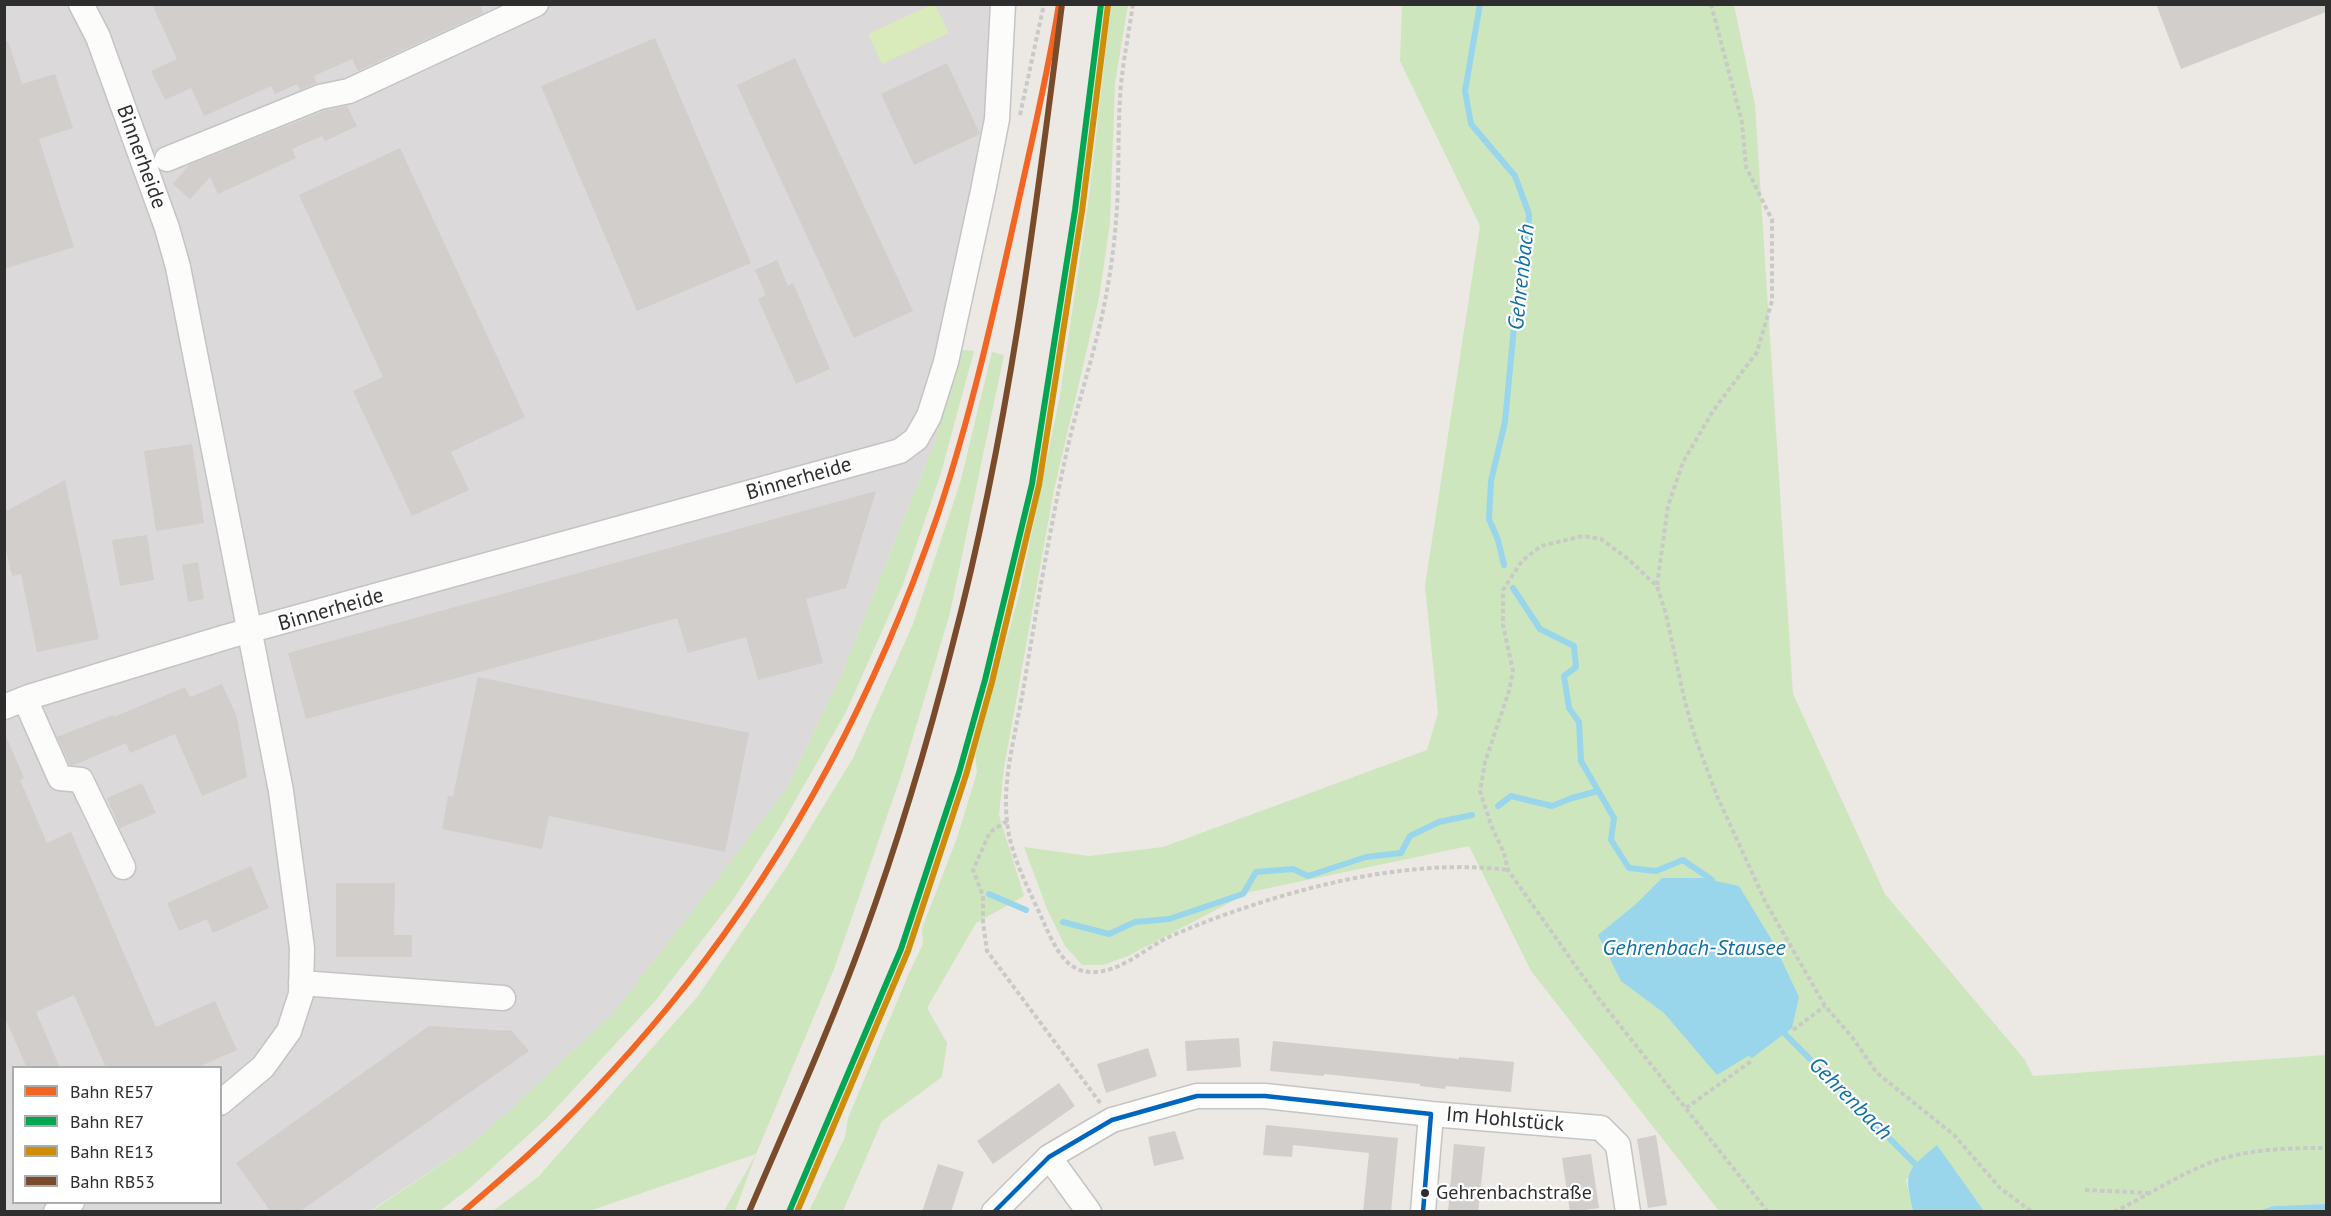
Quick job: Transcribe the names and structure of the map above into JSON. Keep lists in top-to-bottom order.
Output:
{
  "streets": {
    "street": ["Binnerheide", "Im Hohlstück"]
  },
  "water": ["Gehrenbach", "Gehrenbach-Stausee"],
  "places": ["Gehrenbachstraße"],
  "lines": [
    "rail line RE57",
    "rail line RE7",
    "rail line RB53",
    "rail line RE13"
  ],
  "legend": [
    "Bahn RE57",
    "Bahn RE7",
    "Bahn RE13",
    "Bahn RB53"
  ]
}
